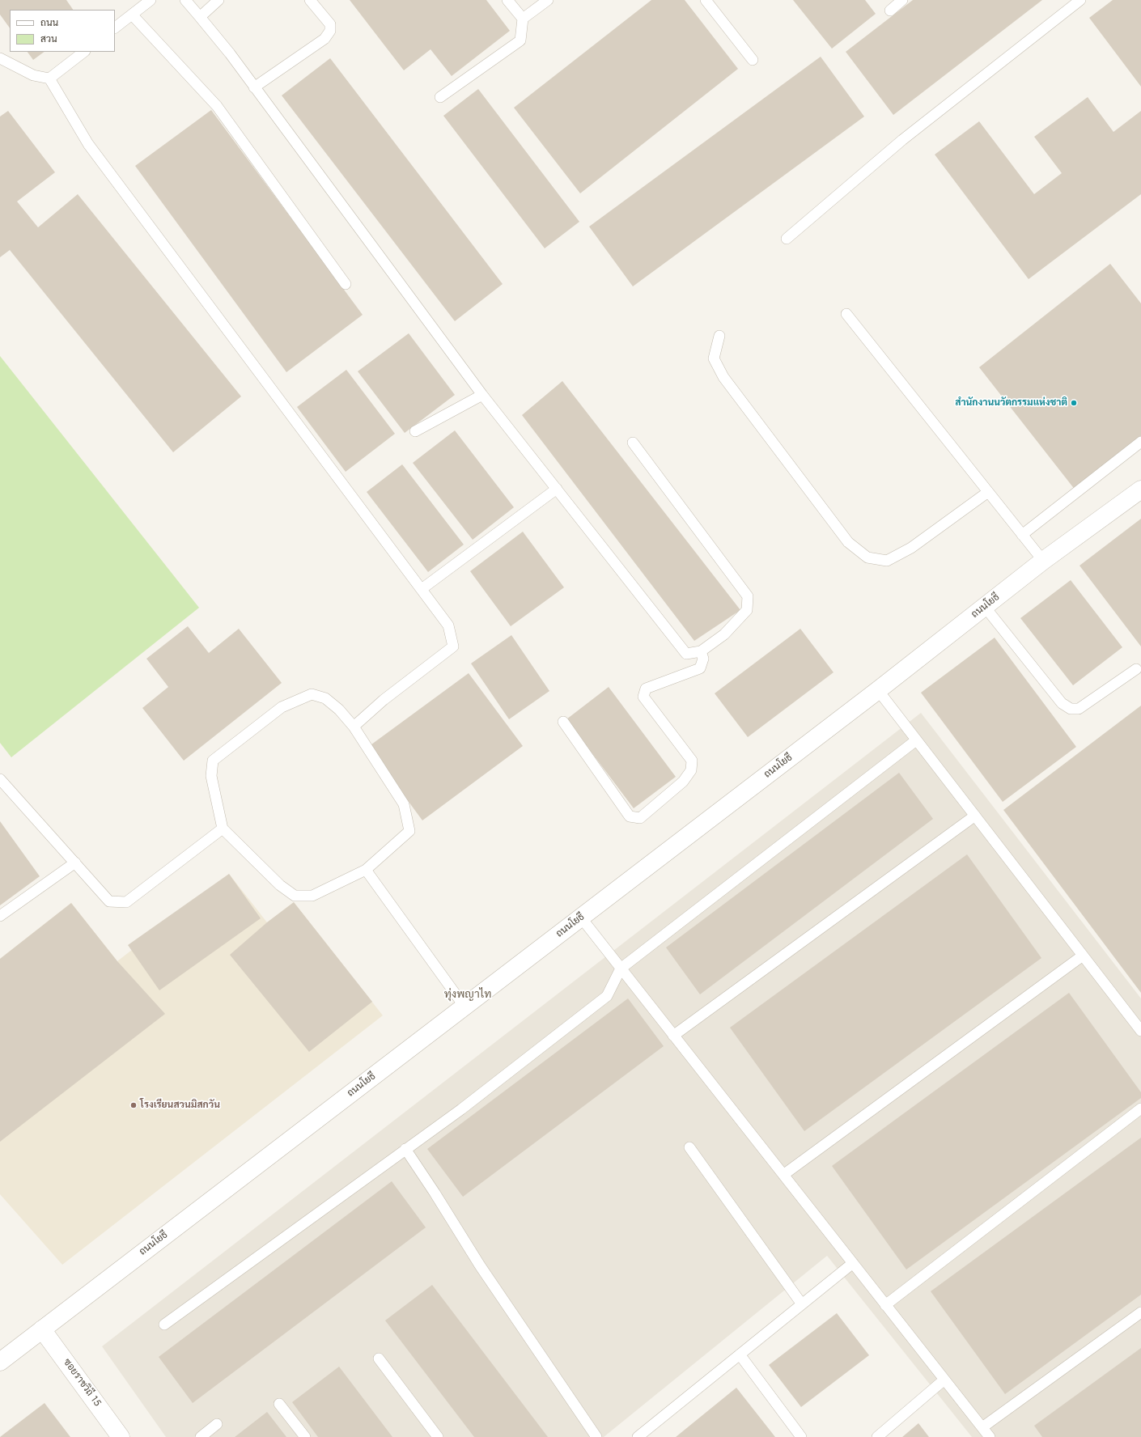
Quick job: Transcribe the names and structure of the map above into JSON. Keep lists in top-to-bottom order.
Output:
{
  "streets": {
    "street": ["ถนนโยธี", "ซอยราชวิถี 15"]
  },
  "crossings": [
    ["ถนนโยธี", "ซอยราชวิถี 15"]
  ],
  "districts": ["ทุ่งพญาไท"],
  "places": ["สำนักงานนวัตกรรมแห่งชาติ", "โรงเรียนสวนมิสกวัน"],
  "legend": ["ถนน", "สวน"]
}
